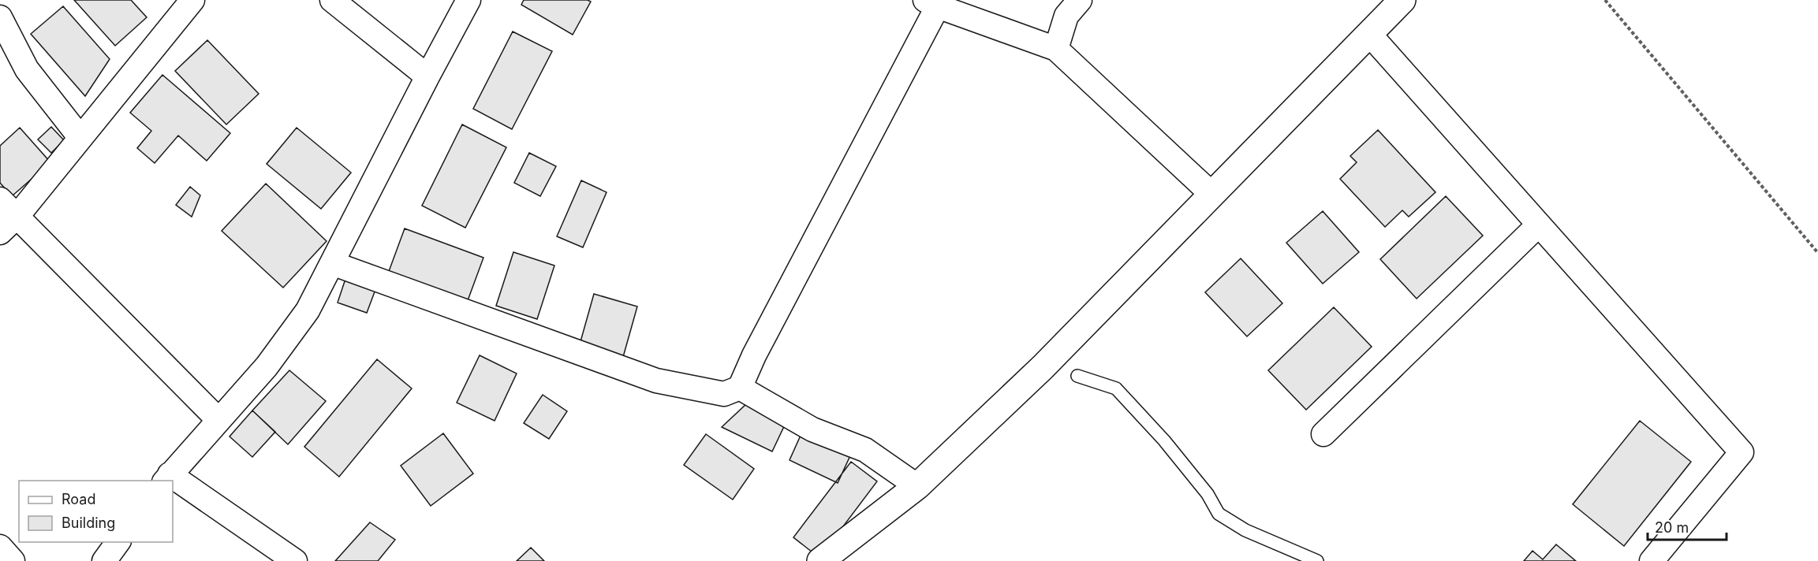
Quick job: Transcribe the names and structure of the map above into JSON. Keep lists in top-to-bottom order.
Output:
{
  "legend": ["Road", "Building"],
  "scale_bar": "20 m"
}
